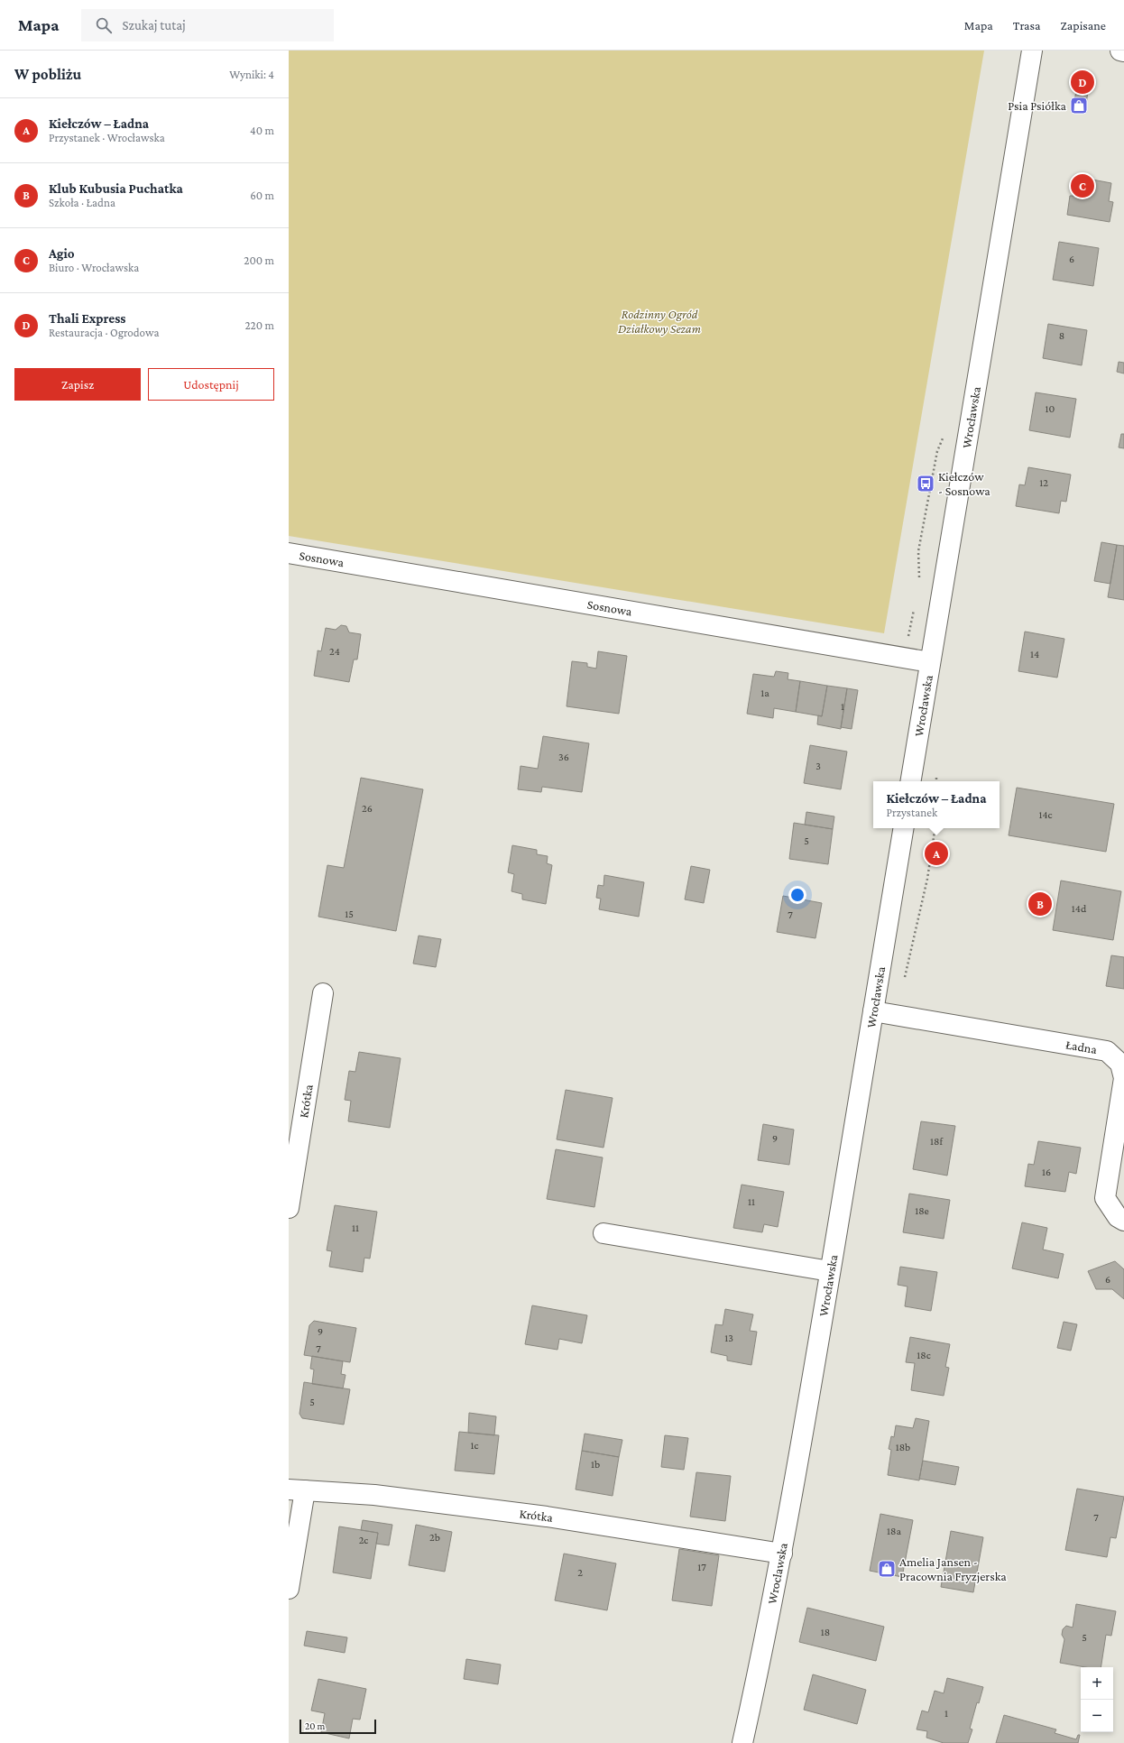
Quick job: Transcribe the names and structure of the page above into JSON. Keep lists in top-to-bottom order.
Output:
{
  "streets": {
    "street": [
      "Wrocławska",
      "Sosnowa",
      "Ładna",
      "Krótka"
    ]
  },
  "crossings": [
    ["Wrocławska", "Sosnowa"],
    ["Wrocławska", "Ładna"],
    ["Wrocławska", "Krótka"]
  ],
  "parks": ["Rodzinny Ogród Działkowy Sezam"],
  "places": {
    "shop": ["Psia Psiółka", "Amelia Jansen - Pracownia Fryzjerska"],
    "bus stop": ["Kiełczów - Sosnowa"]
  },
  "house_numbers": [
    "6",
    "8",
    "10",
    "12",
    "24",
    "14",
    "1a",
    "1",
    "36",
    "3",
    "26",
    "14c",
    "5",
    "14d",
    "15",
    "7",
    "9",
    "18f",
    "16",
    "11",
    "18e",
    "11",
    "6",
    "9",
    "13",
    "7",
    "18c",
    "5",
    "1c",
    "18b",
    "1b",
    "7",
    "18a",
    "2b",
    "2c",
    "17",
    "2",
    "18",
    "5",
    "1"
  ],
  "scale_bar": "20 m",
  "page": {
    "header": "Mapa",
    "search": "Szukaj tutaj",
    "nav": ["Mapa", "Trasa", "Zapisane"],
    "heading": ["W pobliżu", "Wyniki: 4"],
    "pins": [
      "D",
      "C",
      "A",
      "B"
    ],
    "list": [
      {
        "mark": "A",
        "name": "Kiełczów – Ładna",
        "note": "Przystanek · Wrocławska",
        "value": "40 m"
      },
      {
        "mark": "B",
        "name": "Klub Kubusia Puchatka",
        "note": "Szkoła · Ładna",
        "value": "60 m"
      },
      {
        "mark": "C",
        "name": "Agio",
        "note": "Biuro · Wrocławska",
        "value": "200 m"
      },
      {
        "mark": "D",
        "name": "Thali Express",
        "note": "Restauracja · Ogrodowa",
        "value": "220 m"
      }
    ],
    "buttons": ["Zapisz", "Udostępnij"],
    "popup": ["Kiełczów – Ładna", "Przystanek"],
    "map_buttons": ["+", "−"],
    "scale": "20 m"
  }
}
